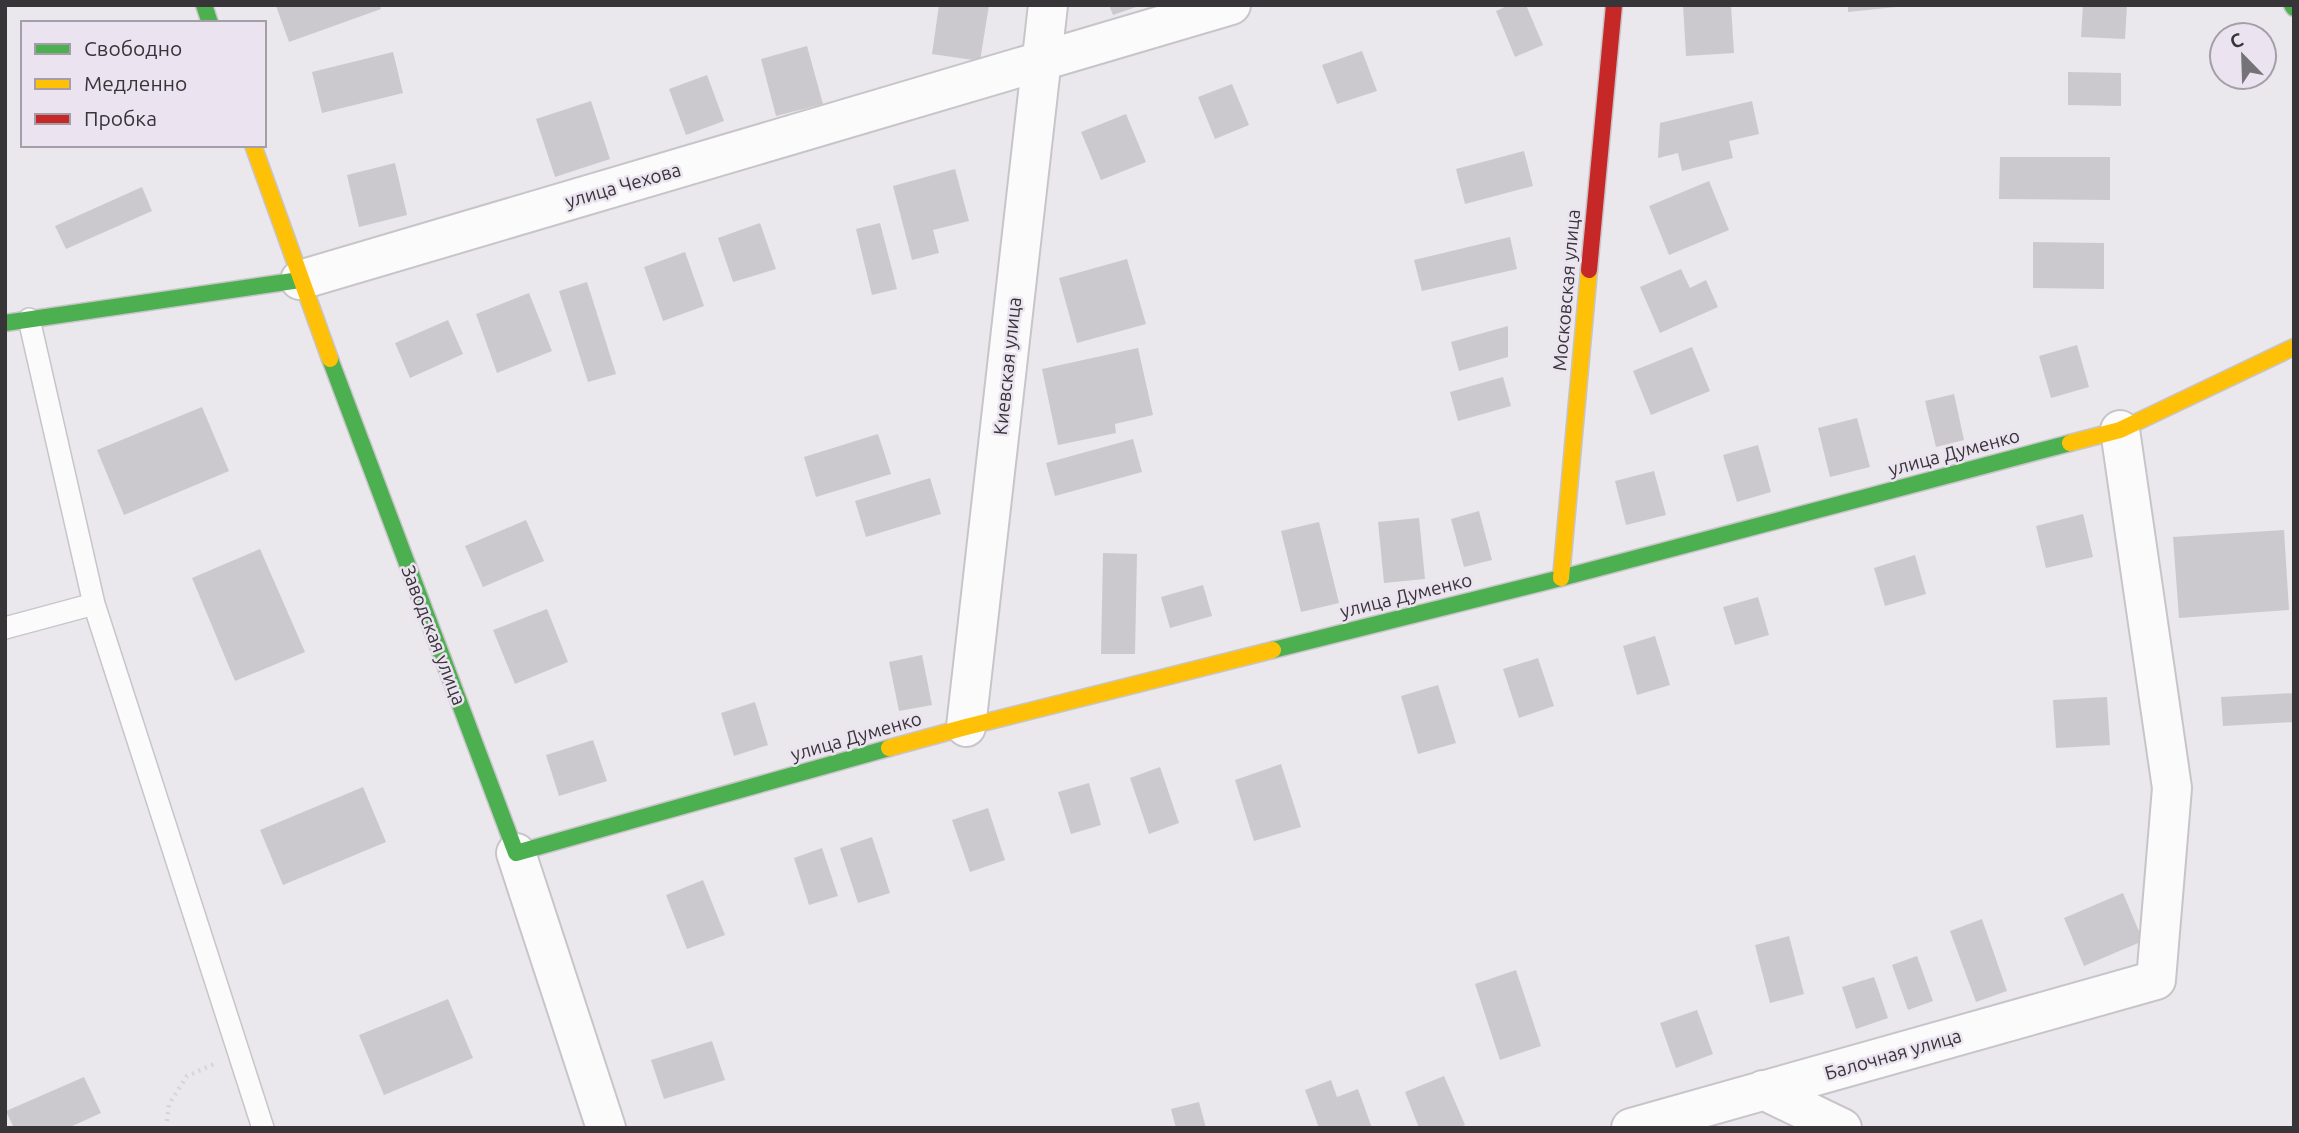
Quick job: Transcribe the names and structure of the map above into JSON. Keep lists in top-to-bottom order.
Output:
{
  "streets": {
    "street": [
      "улица Чехова",
      "Московская улица",
      "Киевская улица",
      "улица Думенко",
      "Заводская улица",
      "Балочная улица"
    ]
  },
  "crossings": [
    ["улица Чехова", "Киевская улица"],
    ["улица Чехова", "Заводская улица"],
    ["Московская улица", "улица Думенко"],
    ["Киевская улица", "улица Думенко"],
    ["улица Думенко", "Заводская улица"],
    ["улица Думенко", "Балочная улица"]
  ],
  "legend": ["Свободно", "Медленно", "Пробка"],
  "north": "top left"
}
